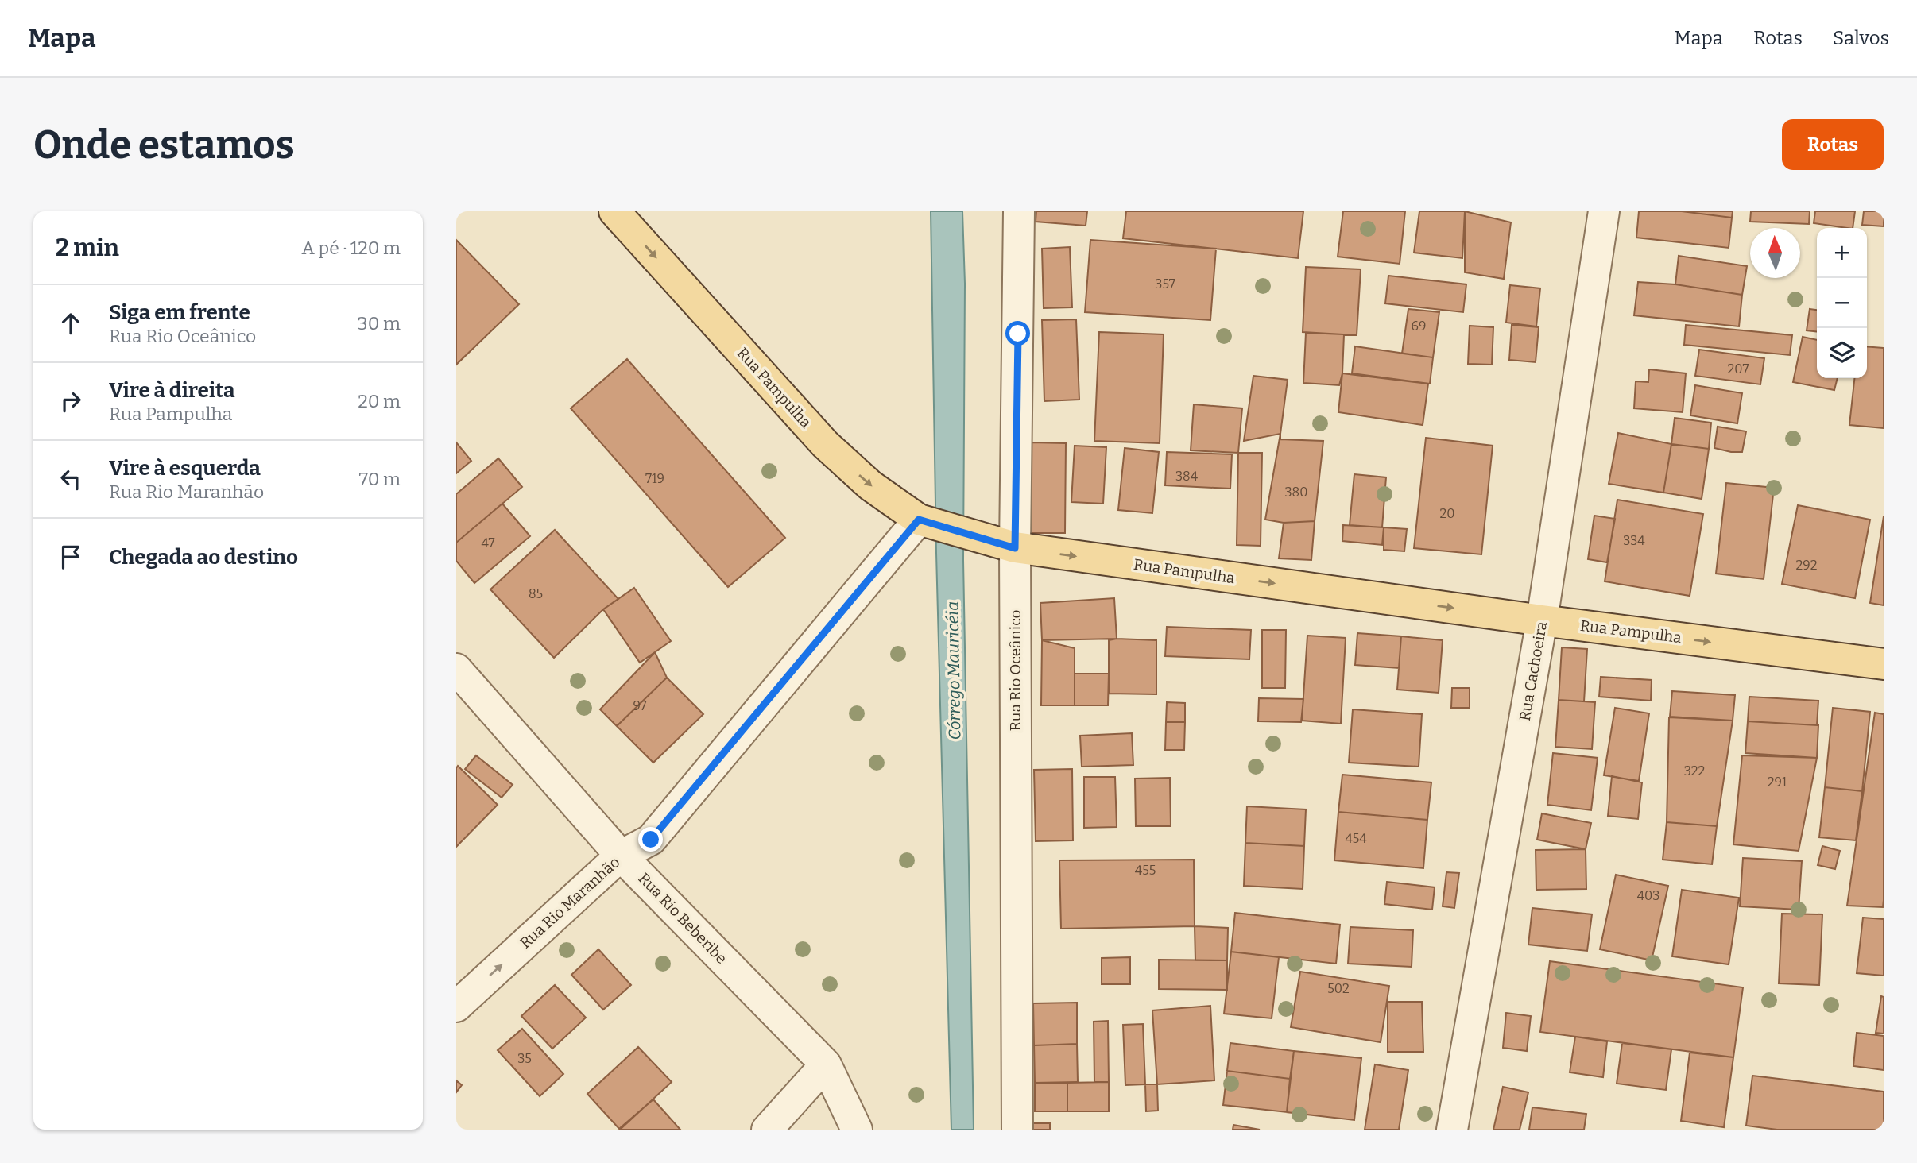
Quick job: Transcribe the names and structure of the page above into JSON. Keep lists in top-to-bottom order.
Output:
{
  "streets": {
    "main road": ["Rua Pampulha"],
    "street": [
      "Rua Rio Oceânico",
      "Rua Cachoeira",
      "Rua Rio Maranhão",
      "Rua Rio Beberibe"
    ]
  },
  "crossings": [
    ["Rua Pampulha", "Rua Rio Oceânico"],
    ["Rua Pampulha", "Rua Cachoeira"],
    ["Rua Pampulha", "Rua Rio Maranhão"],
    ["Rua Rio Maranhão", "Rua Rio Beberibe"]
  ],
  "one_way": ["Rua Pampulha"],
  "water": ["Córrego Mauricéia"],
  "house_numbers": [
    "357",
    "69",
    "207",
    "384",
    "719",
    "380",
    "20",
    "334",
    "47",
    "292",
    "85",
    "97",
    "322",
    "291",
    "454",
    "455",
    "403",
    "502",
    "35"
  ],
  "north": "top",
  "page": {
    "header": "Mapa",
    "nav": ["Mapa", "Rotas", "Salvos"],
    "buttons": "Rotas",
    "title": "Onde estamos",
    "heading": ["2 min", "A pé · 120 m"],
    "map_buttons": ["+", "−"],
    "list": [
      ["Siga em frente", "Rua Rio Oceânico", "30 m"],
      ["Vire à direita", "Rua Pampulha", "20 m"],
      ["Vire à esquerda", "Rua Rio Maranhão", "70 m"],
      "Chegada ao destino"
    ]
  }
}
